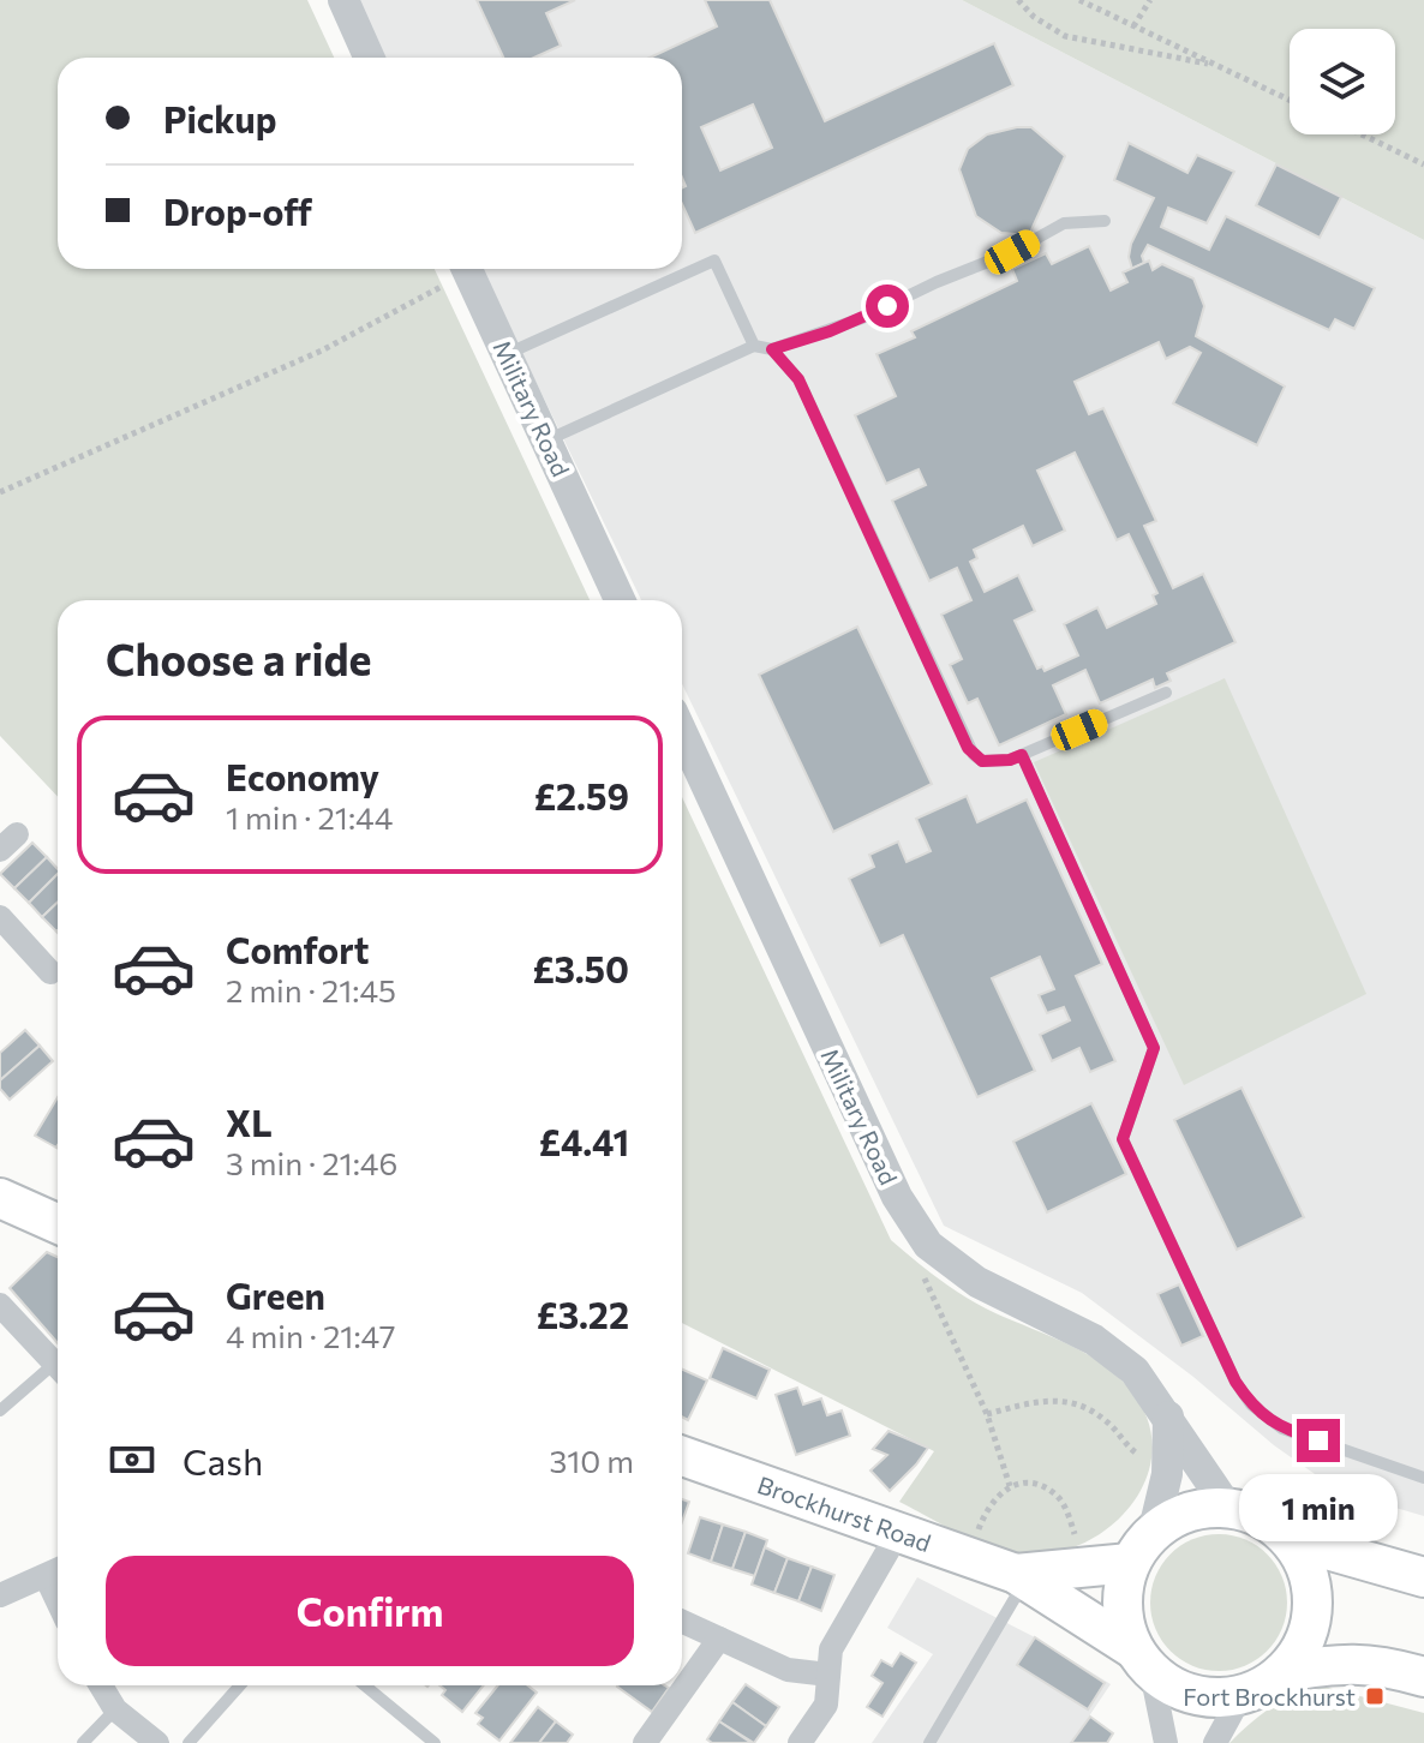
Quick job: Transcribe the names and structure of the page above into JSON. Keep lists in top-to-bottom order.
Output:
{
  "streets": {
    "main road": ["Brockhurst Road"],
    "street": ["Military Road"]
  },
  "crossings": [
    ["Military Road", "Brockhurst Road"]
  ],
  "places": {
    "transit": ["Fort Brockhurst"]
  },
  "page": {
    "banner": ["Pickup", "Drop-off"],
    "heading": "Choose a ride",
    "list": [
      {
        "name": "Economy",
        "note": "1 min · 21:44",
        "value": "£2.59"
      },
      {
        "name": "Comfort",
        "note": "2 min · 21:45",
        "value": "£3.50"
      },
      {
        "name": "XL",
        "note": "3 min · 21:46",
        "value": "£4.41"
      },
      {
        "name": "Green",
        "note": "4 min · 21:47",
        "value": "£3.22"
      }
    ],
    "pay": ["Cash", "310 m"],
    "bubble": "1 min",
    "buttons": "Confirm"
  }
}
